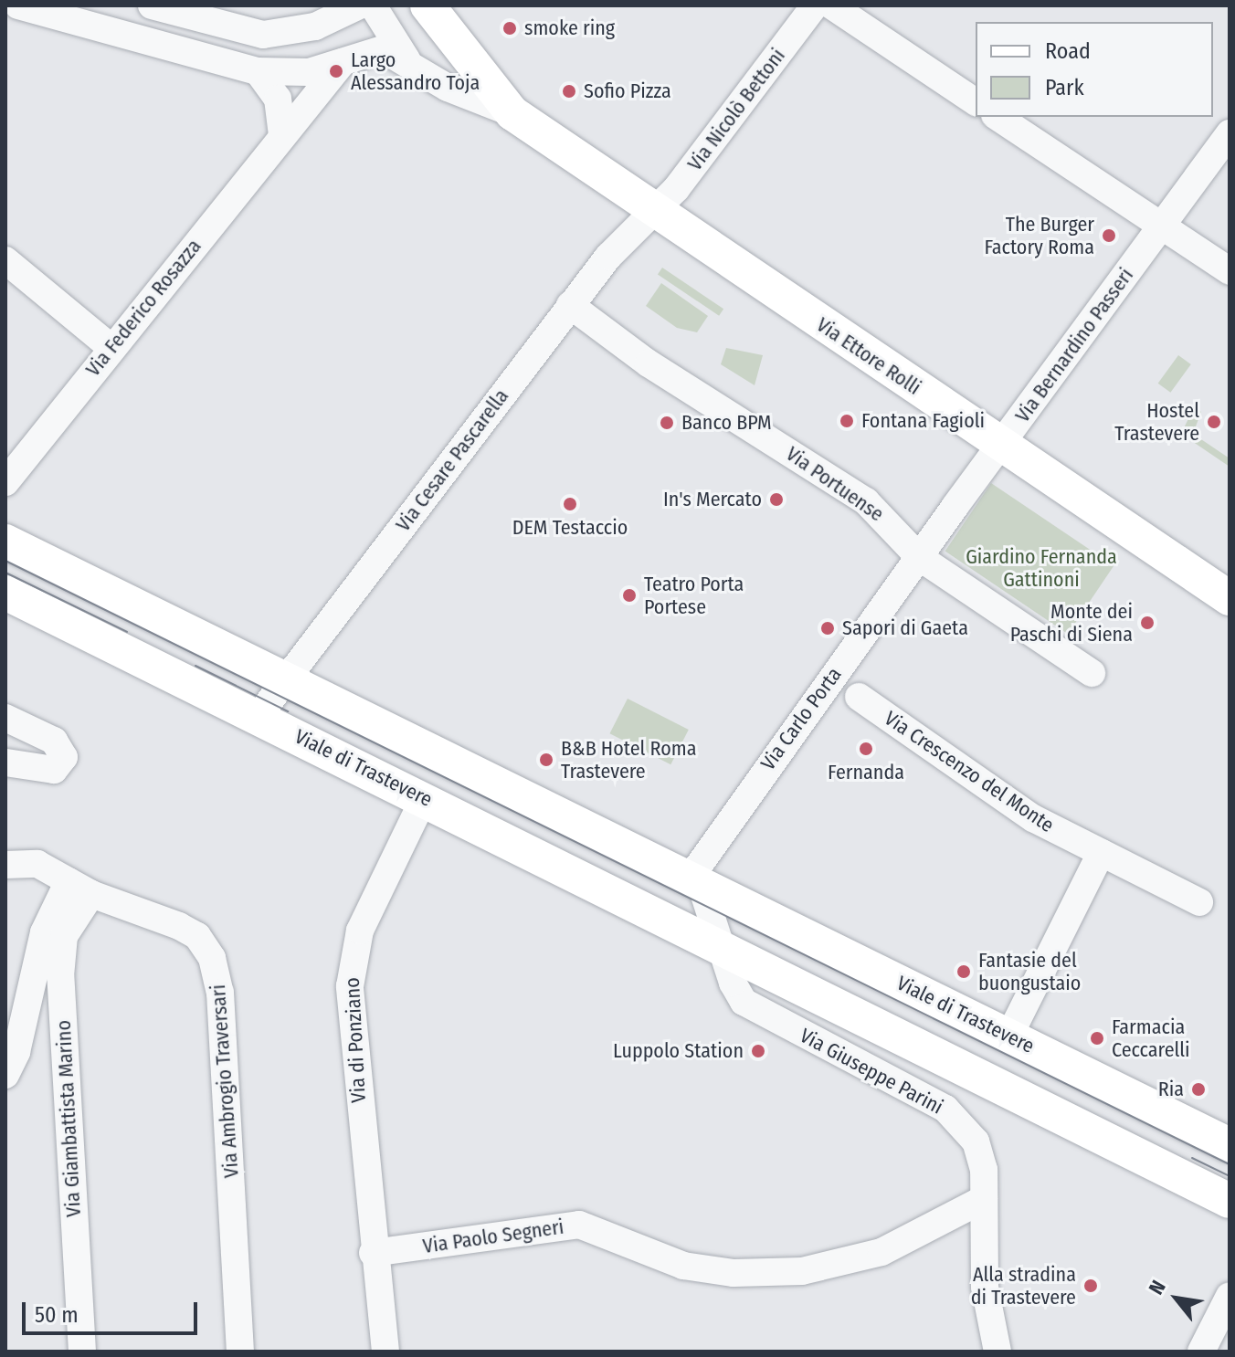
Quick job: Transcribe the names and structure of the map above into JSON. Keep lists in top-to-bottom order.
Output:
{
  "streets": {
    "main road": ["Via Ettore Rolli", "Viale di Trastevere"],
    "street": [
      "Via Nicolò Bettoni",
      "Via Federico Rosazza",
      "Via Bernardino Passeri",
      "Via Cesare Pascarella",
      "Via Portuense",
      "Via Carlo Porta",
      "Via Crescenzo del Monte",
      "Via di Ponziano",
      "Via Giuseppe Parini",
      "Via Ambrogio Traversari",
      "Via Giambattista Marino",
      "Via Paolo Segneri"
    ]
  },
  "crossings": [
    ["Via Nicolò Bettoni", "Via Ettore Rolli"],
    ["Via Nicolò Bettoni", "Via Cesare Pascarella"],
    ["Via Bernardino Passeri", "Via Ettore Rolli"],
    ["Via Bernardino Passeri", "Via Portuense"],
    ["Via Bernardino Passeri", "Via Carlo Porta"],
    ["Via Ettore Rolli", "Via Cesare Pascarella"],
    ["Via Cesare Pascarella", "Via Portuense"],
    ["Via Cesare Pascarella", "Viale di Trastevere"],
    ["Via Portuense", "Via Carlo Porta"],
    ["Via Carlo Porta", "Viale di Trastevere"],
    ["Viale di Trastevere", "Via di Ponziano"],
    ["Viale di Trastevere", "Via Giuseppe Parini"],
    ["Via di Ponziano", "Via Paolo Segneri"],
    ["Via Giuseppe Parini", "Via Paolo Segneri"],
    ["Via Ambrogio Traversari", "Via Giambattista Marino"]
  ],
  "parks": ["Giardino Fernanda Gattinoni"],
  "places": [
    "smoke ring",
    "Largo Alessandro Toja",
    "Sofio Pizza",
    "The Burger Factory Roma",
    "Fontana Fagioli",
    "Hostel Trastevere",
    "Banco BPM",
    "In's Mercato",
    "DEM Testaccio",
    "Teatro Porta Portese",
    "Monte dei Paschi di Siena",
    "Sapori di Gaeta",
    "Fernanda",
    "B&B Hotel Roma Trastevere",
    "Fantasie del buongustaio",
    "Farmacia Ceccarelli",
    "Luppolo Station",
    "Ria",
    "Alla stradina di Trastevere"
  ],
  "legend": ["Road", "Park"],
  "scale_bar": "50 m",
  "north": "top left"
}
